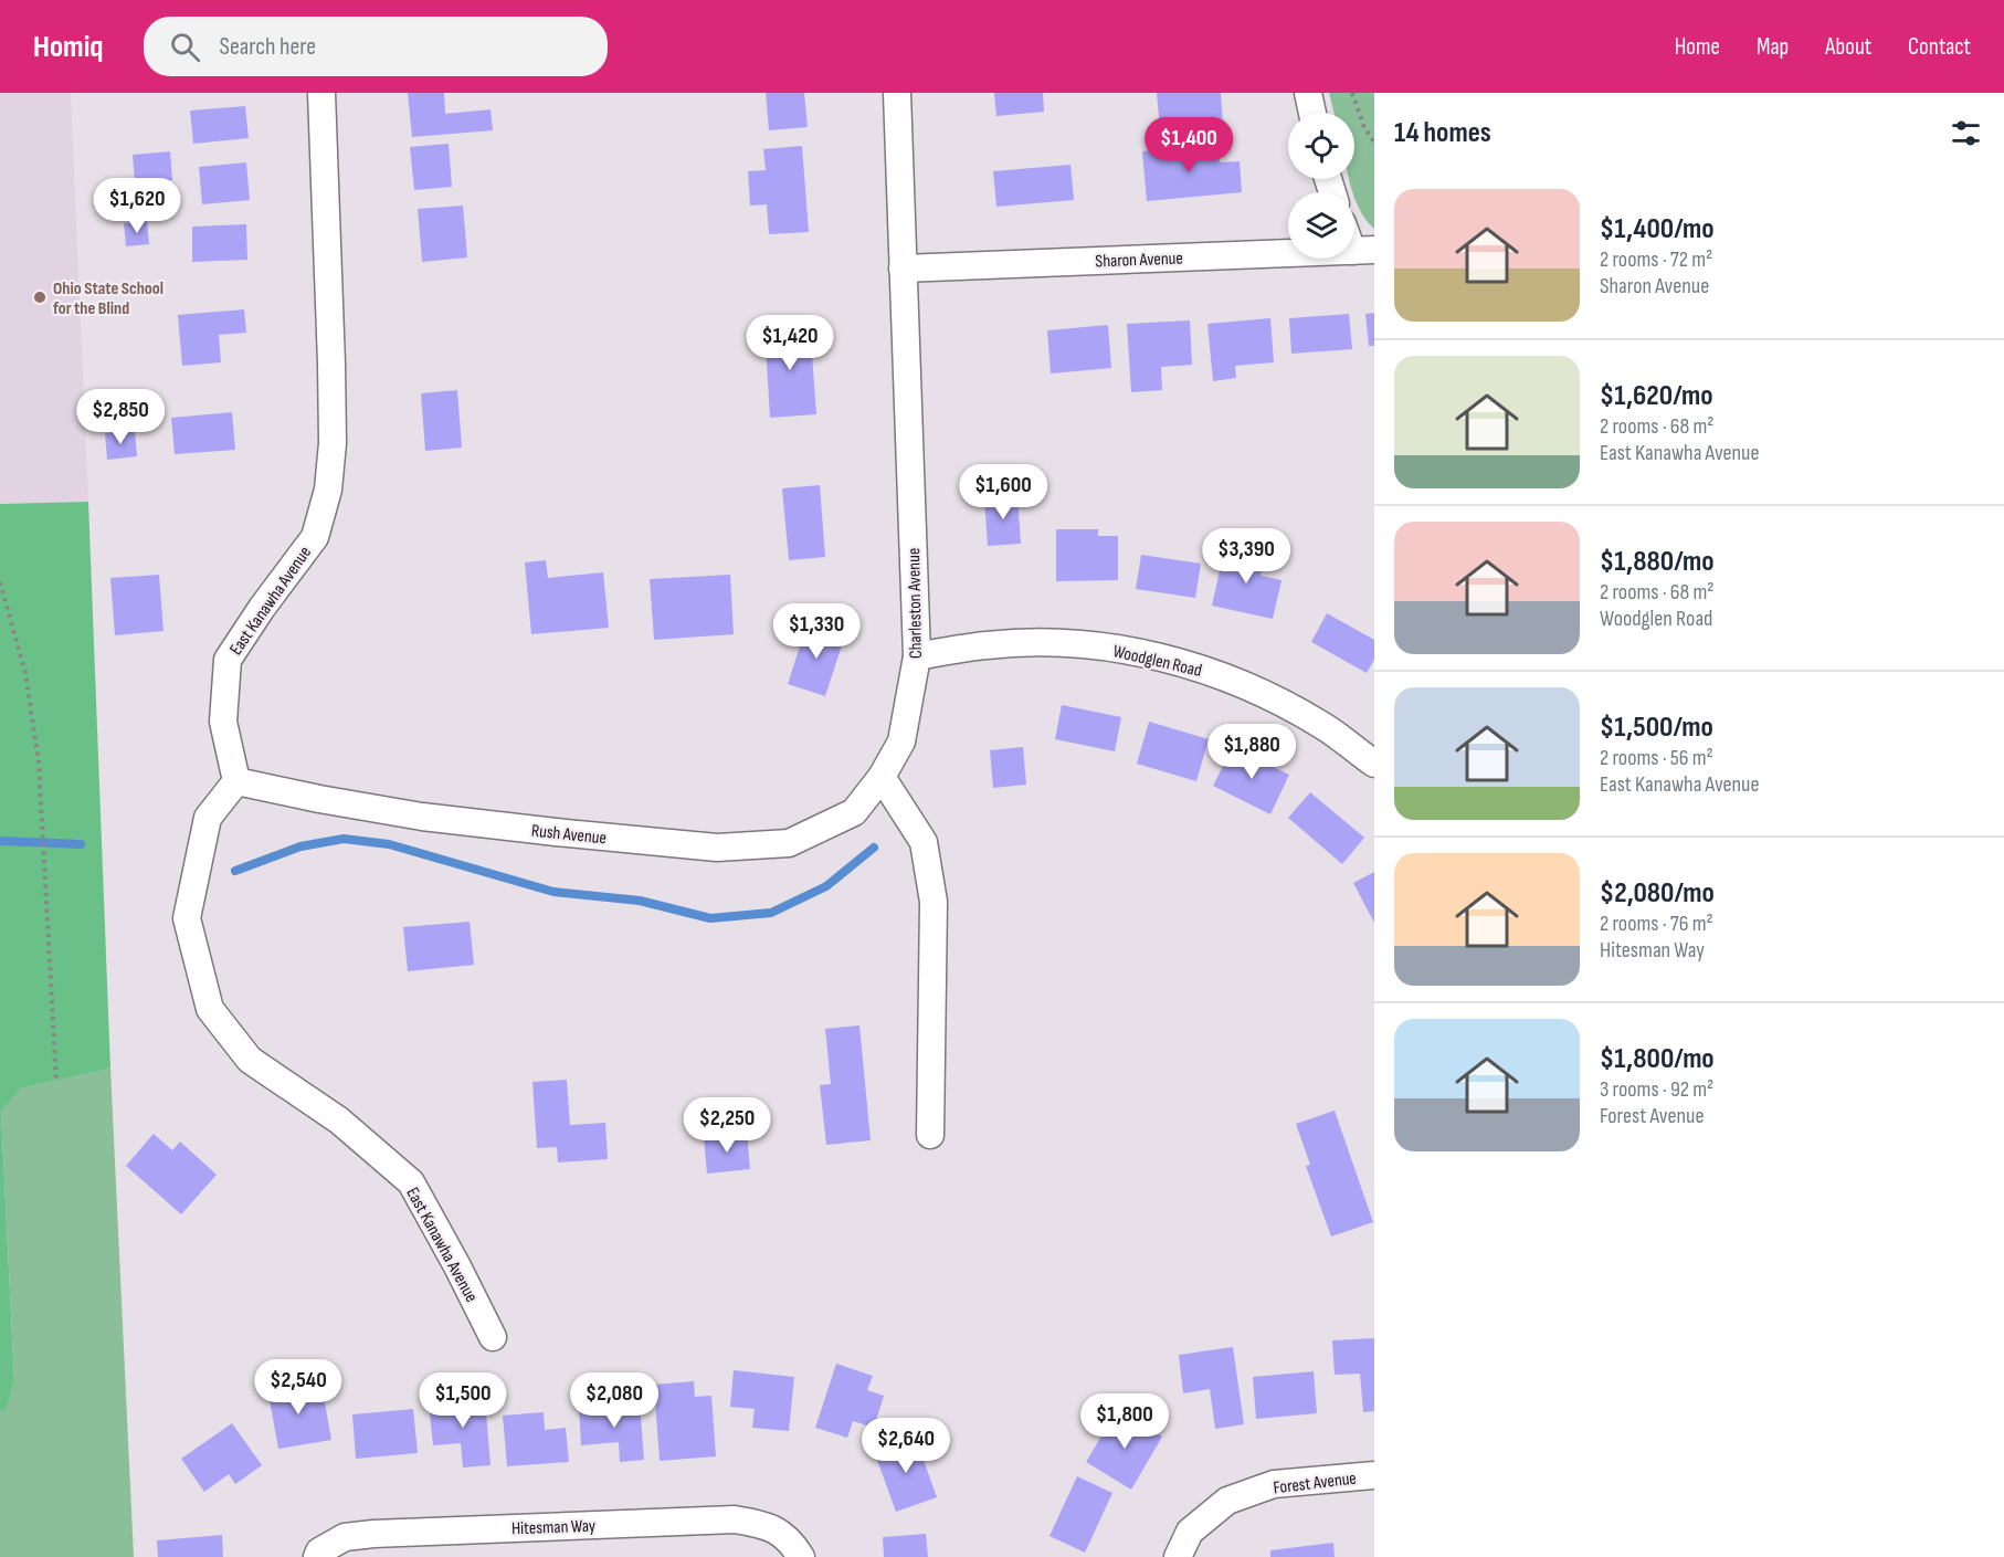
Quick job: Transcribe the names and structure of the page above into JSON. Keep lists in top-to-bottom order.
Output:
{
  "streets": {
    "street": [
      "Sharon Avenue",
      "East Kanawha Avenue",
      "Charleston Avenue",
      "Woodglen Road",
      "Rush Avenue",
      "Forest Avenue",
      "Hitesman Way"
    ]
  },
  "crossings": [
    ["Sharon Avenue", "Charleston Avenue"],
    ["East Kanawha Avenue", "Rush Avenue"],
    ["Charleston Avenue", "Woodglen Road"],
    ["Charleston Avenue", "Rush Avenue"]
  ],
  "places": ["Ohio State School for the Blind"],
  "page": {
    "header": "Homiq",
    "search": "Search here",
    "nav": [
      "Home",
      "Map",
      "About",
      "Contact"
    ],
    "heading": "14 homes",
    "price": [
      "$1,400",
      "$1,620",
      "$1,420",
      "$2,850",
      "$1,600",
      "$3,390",
      "$1,330",
      "$1,880",
      "$2,250",
      "$2,540",
      "$1,500",
      "$2,080",
      "$1,800",
      "$2,640"
    ],
    "list": [
      {
        "name": "$1,400/mo",
        "note": "2 rooms · 72 m² · Sharon Avenue"
      },
      {
        "name": "$1,620/mo",
        "note": "2 rooms · 68 m² · East Kanawha Avenue"
      },
      {
        "name": "$1,880/mo",
        "note": "2 rooms · 68 m² · Woodglen Road"
      },
      {
        "name": "$1,500/mo",
        "note": "2 rooms · 56 m² · East Kanawha Avenue"
      },
      {
        "name": "$2,080/mo",
        "note": "2 rooms · 76 m² · Hitesman Way"
      },
      {
        "name": "$1,800/mo",
        "note": "3 rooms · 92 m² · Forest Avenue"
      }
    ]
  }
}
